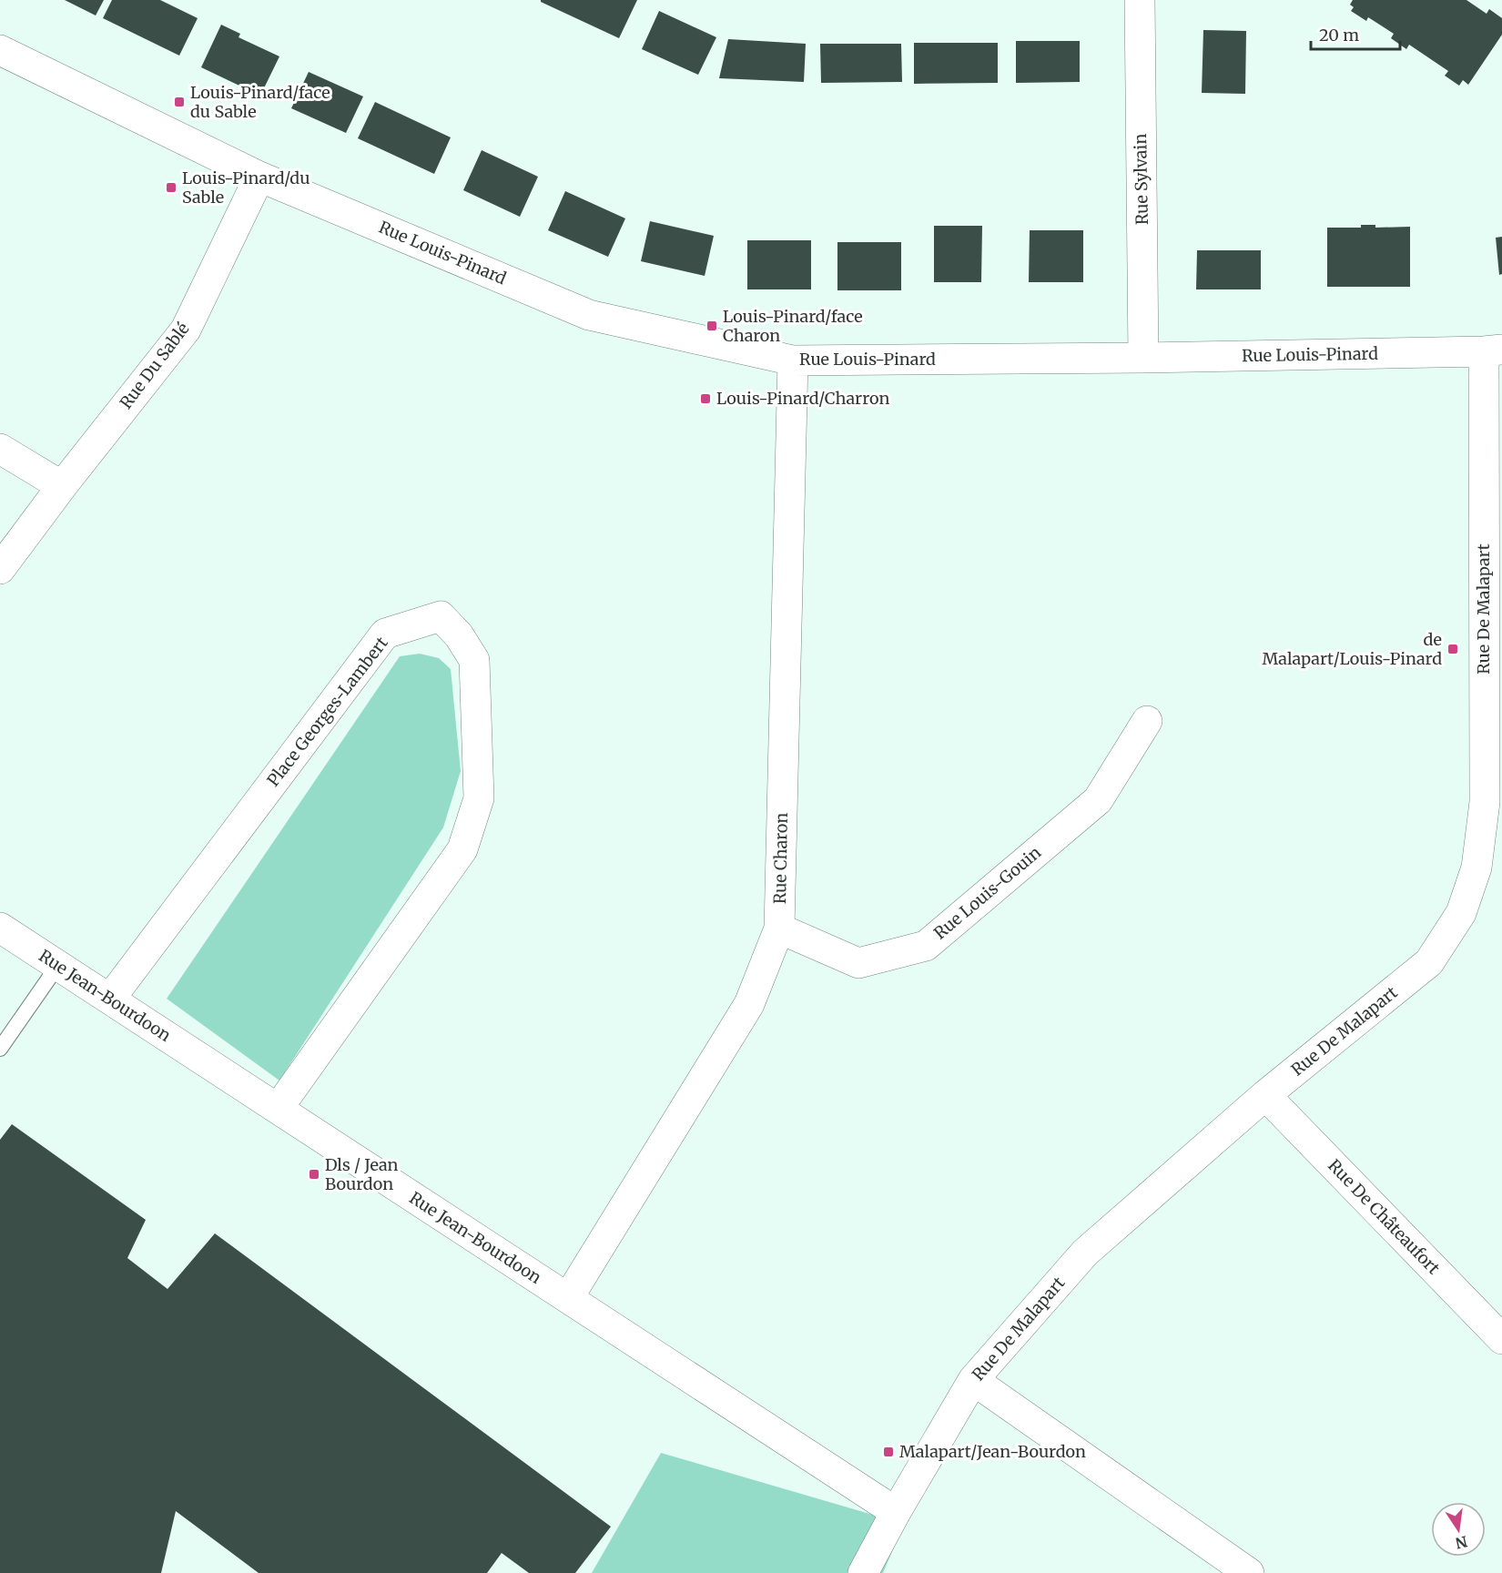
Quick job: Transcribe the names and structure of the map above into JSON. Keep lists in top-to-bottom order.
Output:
{
  "streets": {
    "street": [
      "Rue Sylvain",
      "Rue Louis-Pinard",
      "Rue Du Sablé",
      "Rue De Malapart",
      "Place Georges-Lambert",
      "Rue Charon",
      "Rue Louis-Gouin",
      "Rue Jean-Bourdoon",
      "Rue De Châteaufort"
    ]
  },
  "crossings": [
    ["Rue Sylvain", "Rue Louis-Pinard"],
    ["Rue Louis-Pinard", "Rue Du Sablé"],
    ["Rue Louis-Pinard", "Rue De Malapart"],
    ["Rue Louis-Pinard", "Rue Charon"],
    ["Rue De Malapart", "Rue Jean-Bourdoon"],
    ["Rue De Malapart", "Rue De Châteaufort"],
    ["Place Georges-Lambert", "Rue Jean-Bourdoon"],
    ["Rue Charon", "Rue Louis-Gouin"],
    ["Rue Charon", "Rue Jean-Bourdoon"]
  ],
  "places": {
    "transit": [
      "Louis-Pinard/face du Sable",
      "Louis-Pinard/du Sable",
      "Louis-Pinard/face Charon",
      "Louis-Pinard/Charron",
      "de Malapart/Louis-Pinard",
      "Dls / Jean Bourdon",
      "Malapart/Jean-Bourdon"
    ]
  },
  "scale_bar": "20 m",
  "north": "bottom"
}
